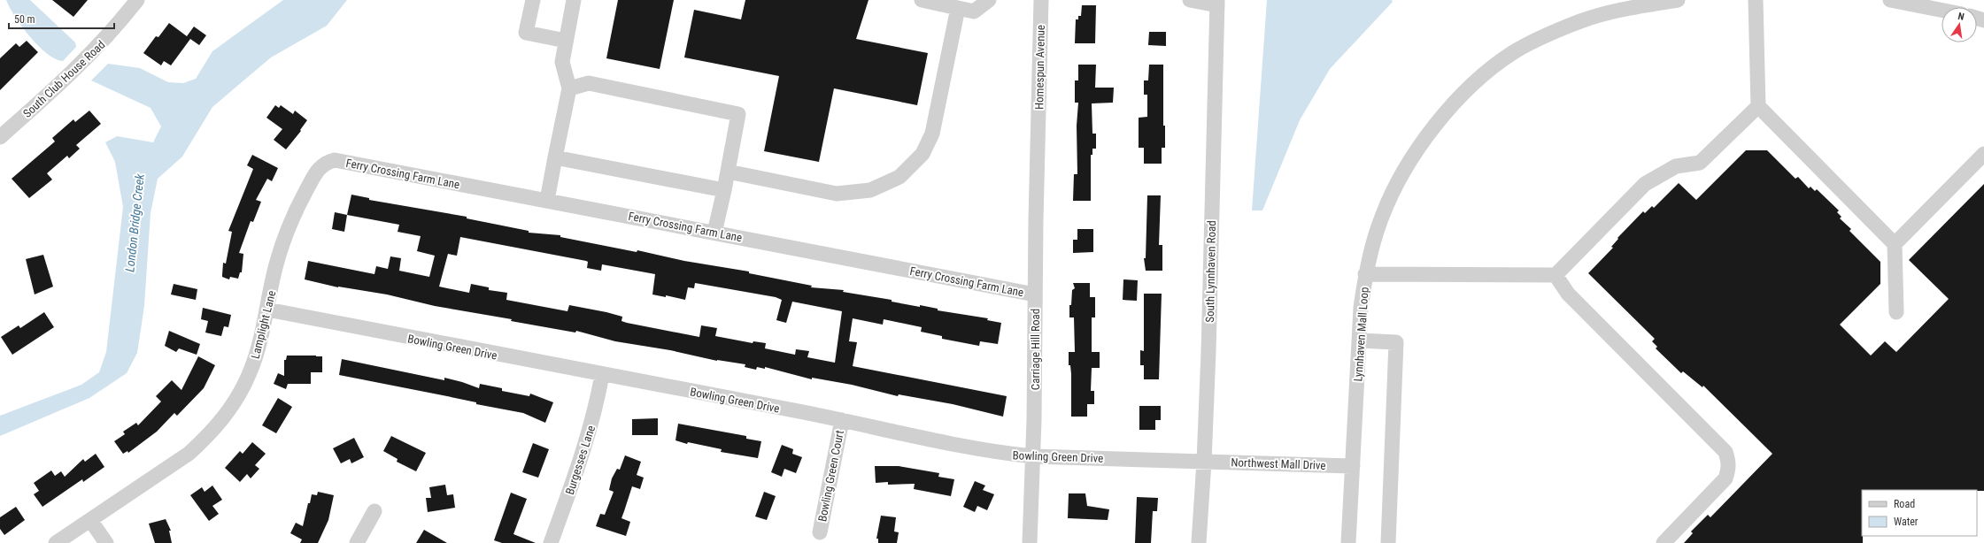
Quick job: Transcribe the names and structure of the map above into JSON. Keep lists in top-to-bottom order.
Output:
{
  "streets": {
    "street": [
      "Homespun Avenue",
      "South Club House Road",
      "Ferry Crossing Farm Lane",
      "South Lynnhaven Road",
      "Lamplight Lane",
      "Lynnhaven Mall Loop",
      "Bowling Green Drive",
      "Carriage Hill Road",
      "Burgesses Lane",
      "Northwest Mall Drive",
      "Bowling Green Court"
    ]
  },
  "crossings": [
    ["Homespun Avenue", "Carriage Hill Road"],
    ["Ferry Crossing Farm Lane", "Lamplight Lane"],
    ["Ferry Crossing Farm Lane", "Carriage Hill Road"],
    ["South Lynnhaven Road", "Bowling Green Drive"],
    ["South Lynnhaven Road", "Northwest Mall Drive"],
    ["Lamplight Lane", "Bowling Green Drive"],
    ["Lynnhaven Mall Loop", "Northwest Mall Drive"],
    ["Bowling Green Drive", "Carriage Hill Road"],
    ["Bowling Green Drive", "Burgesses Lane"],
    ["Bowling Green Drive", "Northwest Mall Drive"],
    ["Bowling Green Drive", "Bowling Green Court"]
  ],
  "water": ["London Bridge Creek"],
  "legend": ["Road", "Water"],
  "scale_bar": "50 m",
  "north": "top"
}
